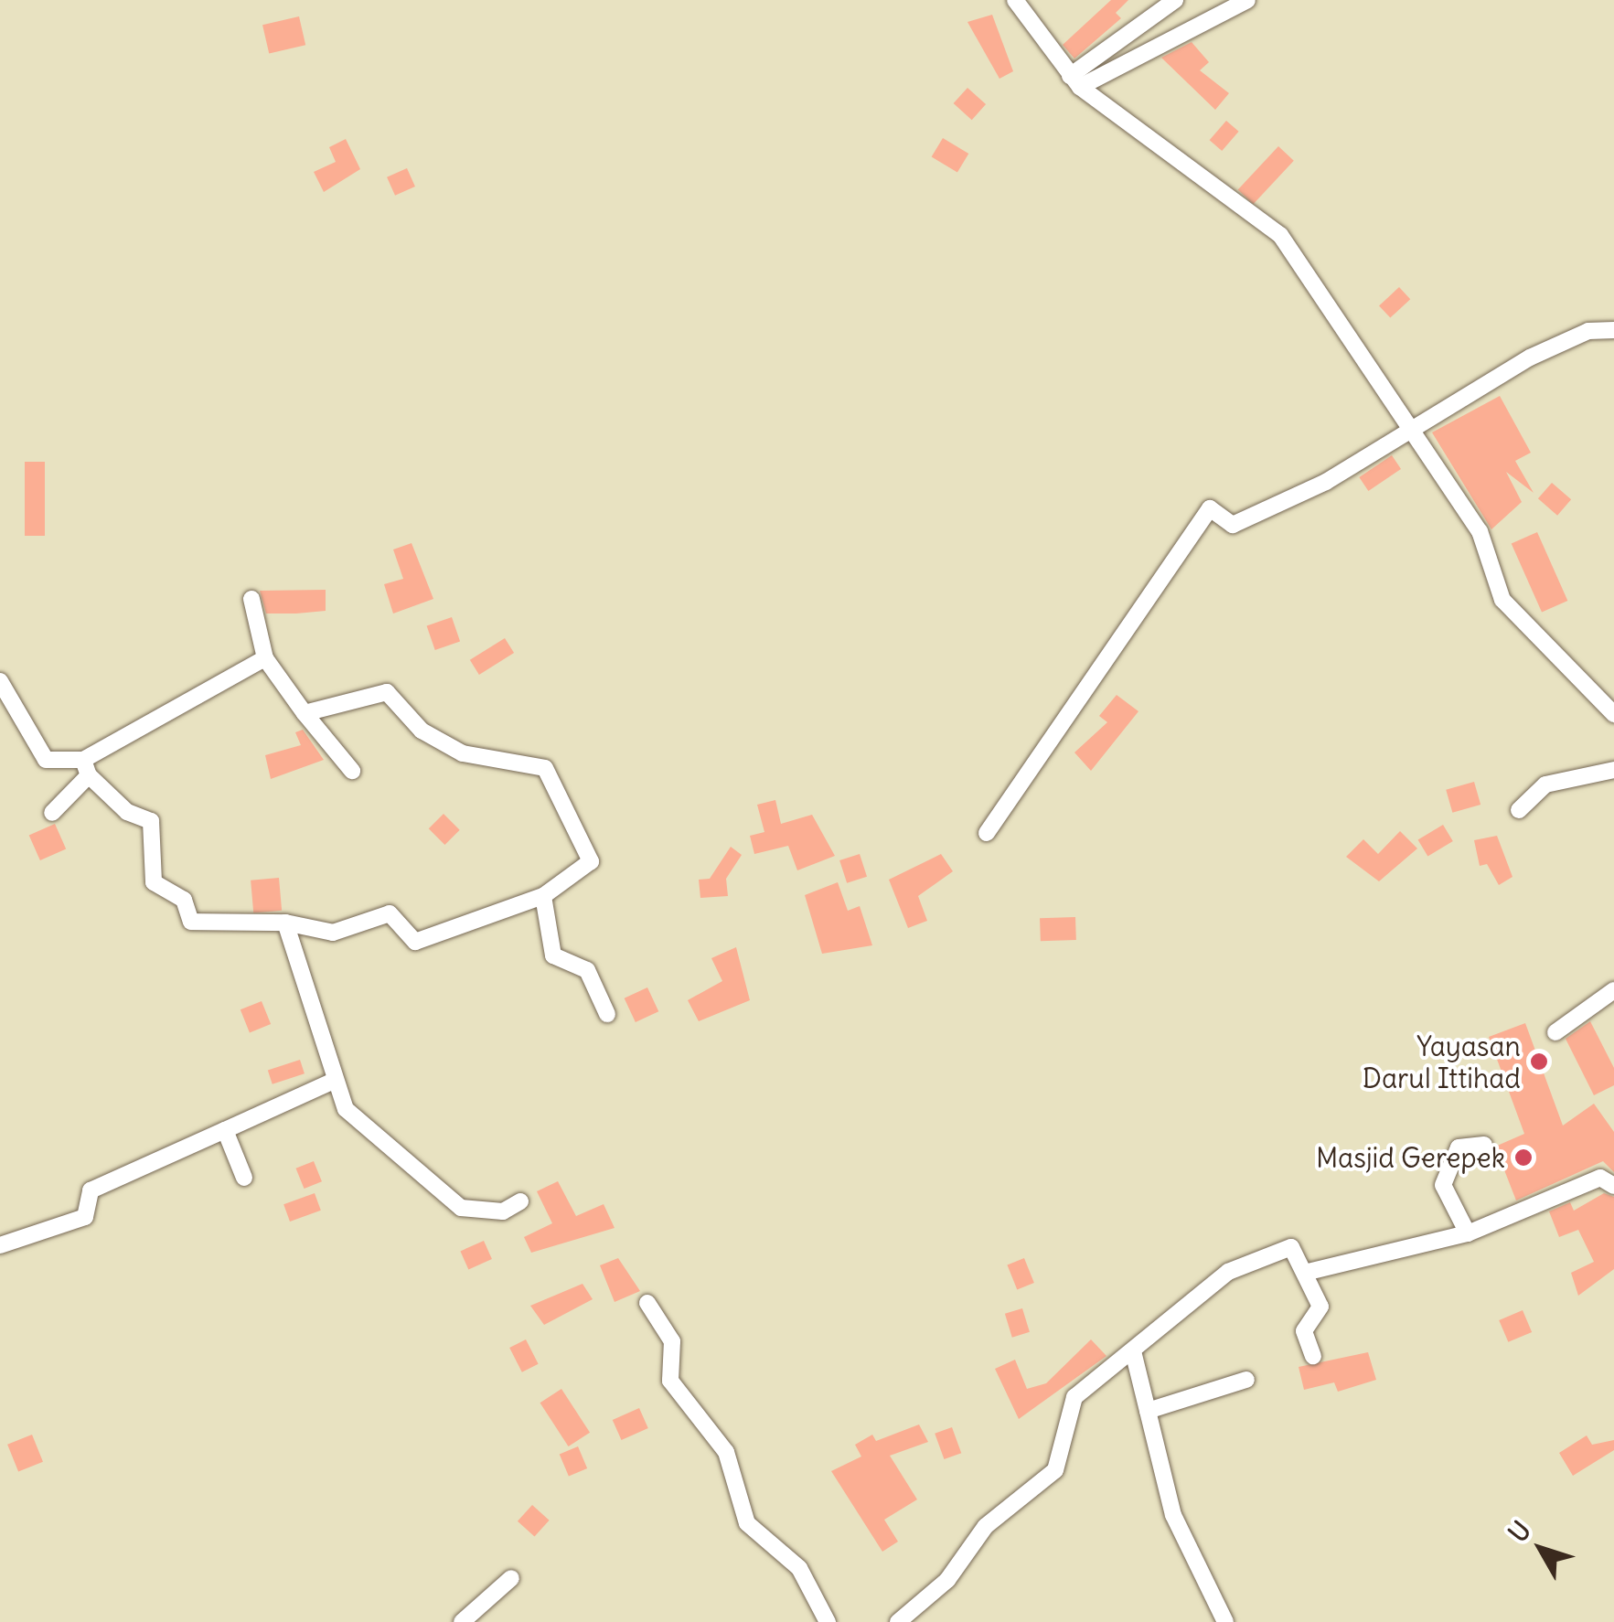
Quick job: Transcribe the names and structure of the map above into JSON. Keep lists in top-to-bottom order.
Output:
{
  "places": ["Yayasan Darul Ittihad", "Masjid Gerepek"],
  "north": "top left"
}
